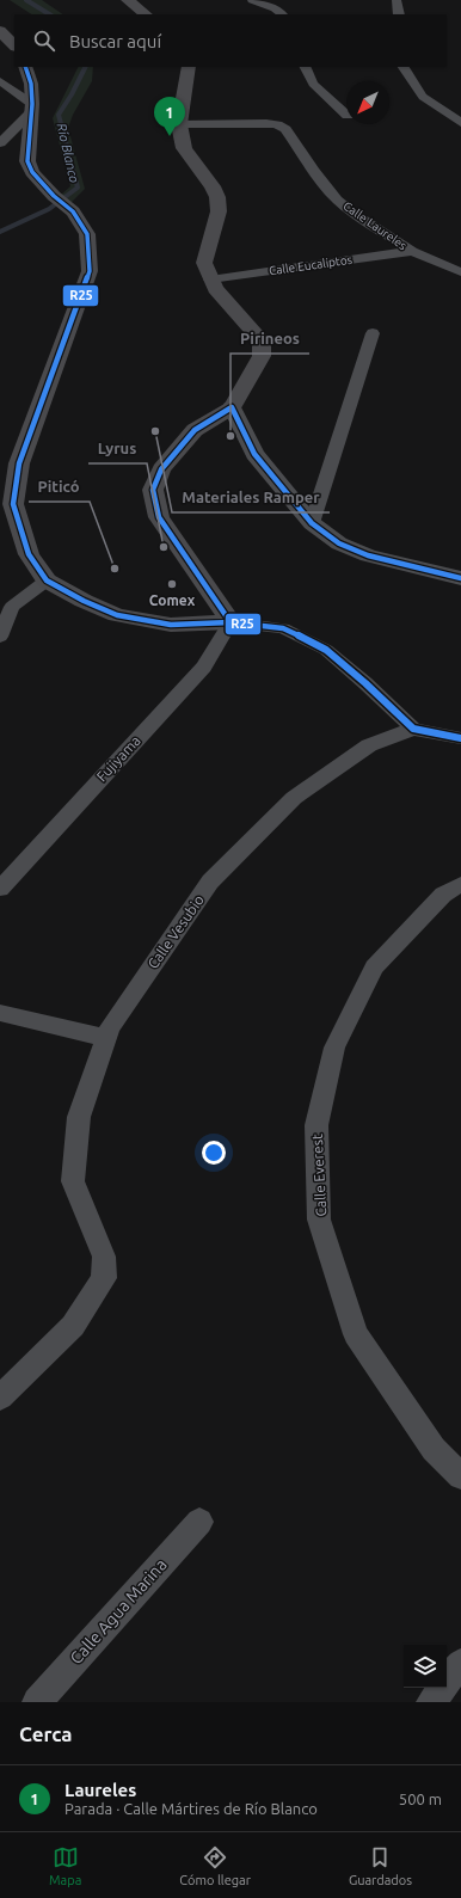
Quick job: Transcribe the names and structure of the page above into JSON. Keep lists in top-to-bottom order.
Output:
{
  "streets": {
    "street": [
      "Calle Laureles",
      "Calle Eucaliptos",
      "Fujiyama",
      "Calle Vesubio",
      "Calle Everest",
      "Calle Agua Marina"
    ]
  },
  "crossings": [
    ["Calle Laureles", "Calle Eucaliptos"]
  ],
  "water": ["Río Blanco"],
  "places": [
    "Materiales Ramper",
    "Pirineos",
    "Lyrus",
    "Piticó",
    "Comex"
  ],
  "lines": ["transit line R25"],
  "north": "bottom left",
  "page": {
    "search": "Buscar aquí",
    "pins": "1",
    "heading": "Cerca",
    "list": [
      {
        "mark": "1",
        "name": "Laureles",
        "note": "Parada · Calle Mártires de Río Blanco",
        "value": "500 m"
      }
    ],
    "nav": ["Mapa", "Cómo llegar", "Guardados"]
  }
}
